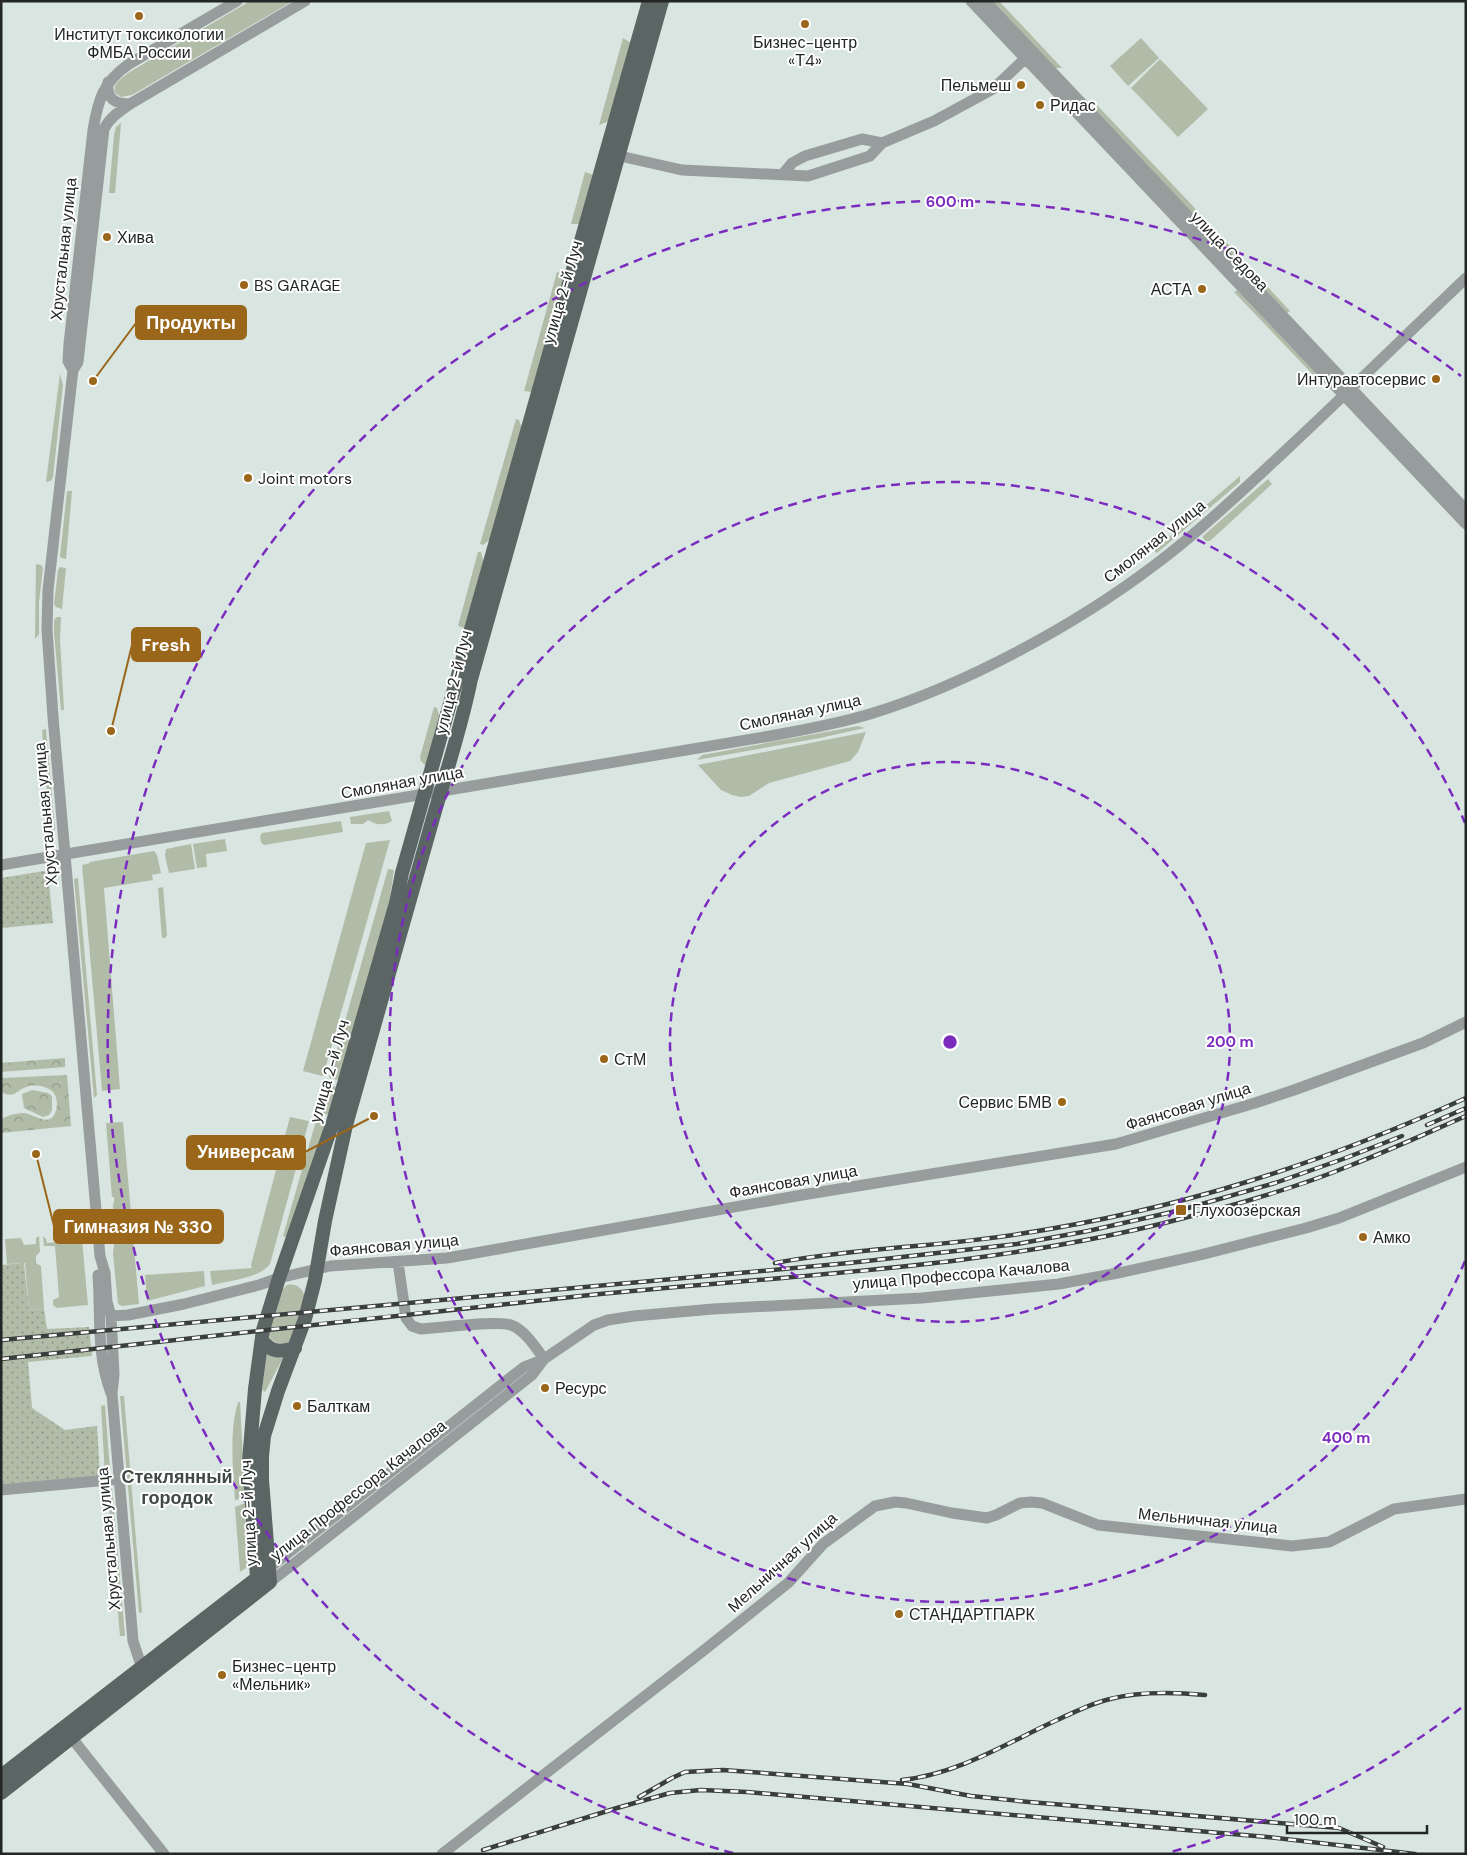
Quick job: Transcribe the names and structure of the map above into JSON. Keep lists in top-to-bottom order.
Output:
{
  "streets": {
    "main road": ["улица 2-й Луч", "улица Профессора Качалова"],
    "street": [
      "Хрустальная улица",
      "улица Седова",
      "Смоляная улица",
      "Фаянсовая улица",
      "Мельничная улица"
    ]
  },
  "crossings": [
    ["Хрустальная улица", "Смоляная улица"],
    ["Хрустальная улица", "Фаянсовая улица"],
    ["Хрустальная улица", "улица Профессора Качалова"],
    ["улица Седова", "Смоляная улица"],
    ["улица 2-й Луч", "Смоляная улица"],
    ["улица 2-й Луч", "Фаянсовая улица"],
    ["улица 2-й Луч", "улица Профессора Качалова"]
  ],
  "districts": ["Стеклянный городок"],
  "places": {
    "other": [
      "Институт токсикологии ФМБА России",
      "Бизнес-центр «Т4»",
      "Пельмеш",
      "Ридас",
      "Хива",
      "BS GARAGE",
      "АСТА",
      "Интуравтосервис",
      "Продукты",
      "Joint motors",
      "Fresh",
      "СтМ",
      "Сервис БМВ",
      "Универсам",
      "Гимназия № 330",
      "Амко",
      "Ресурс",
      "Балткам",
      "СТАНДАРТПАРК",
      "Бизнес-центр «Мельник»"
    ],
    "transit": ["Глухоозёрская"]
  },
  "scale_bar": "100 m",
  "rings": ["600 m", "200 m", "400 m"]
}
